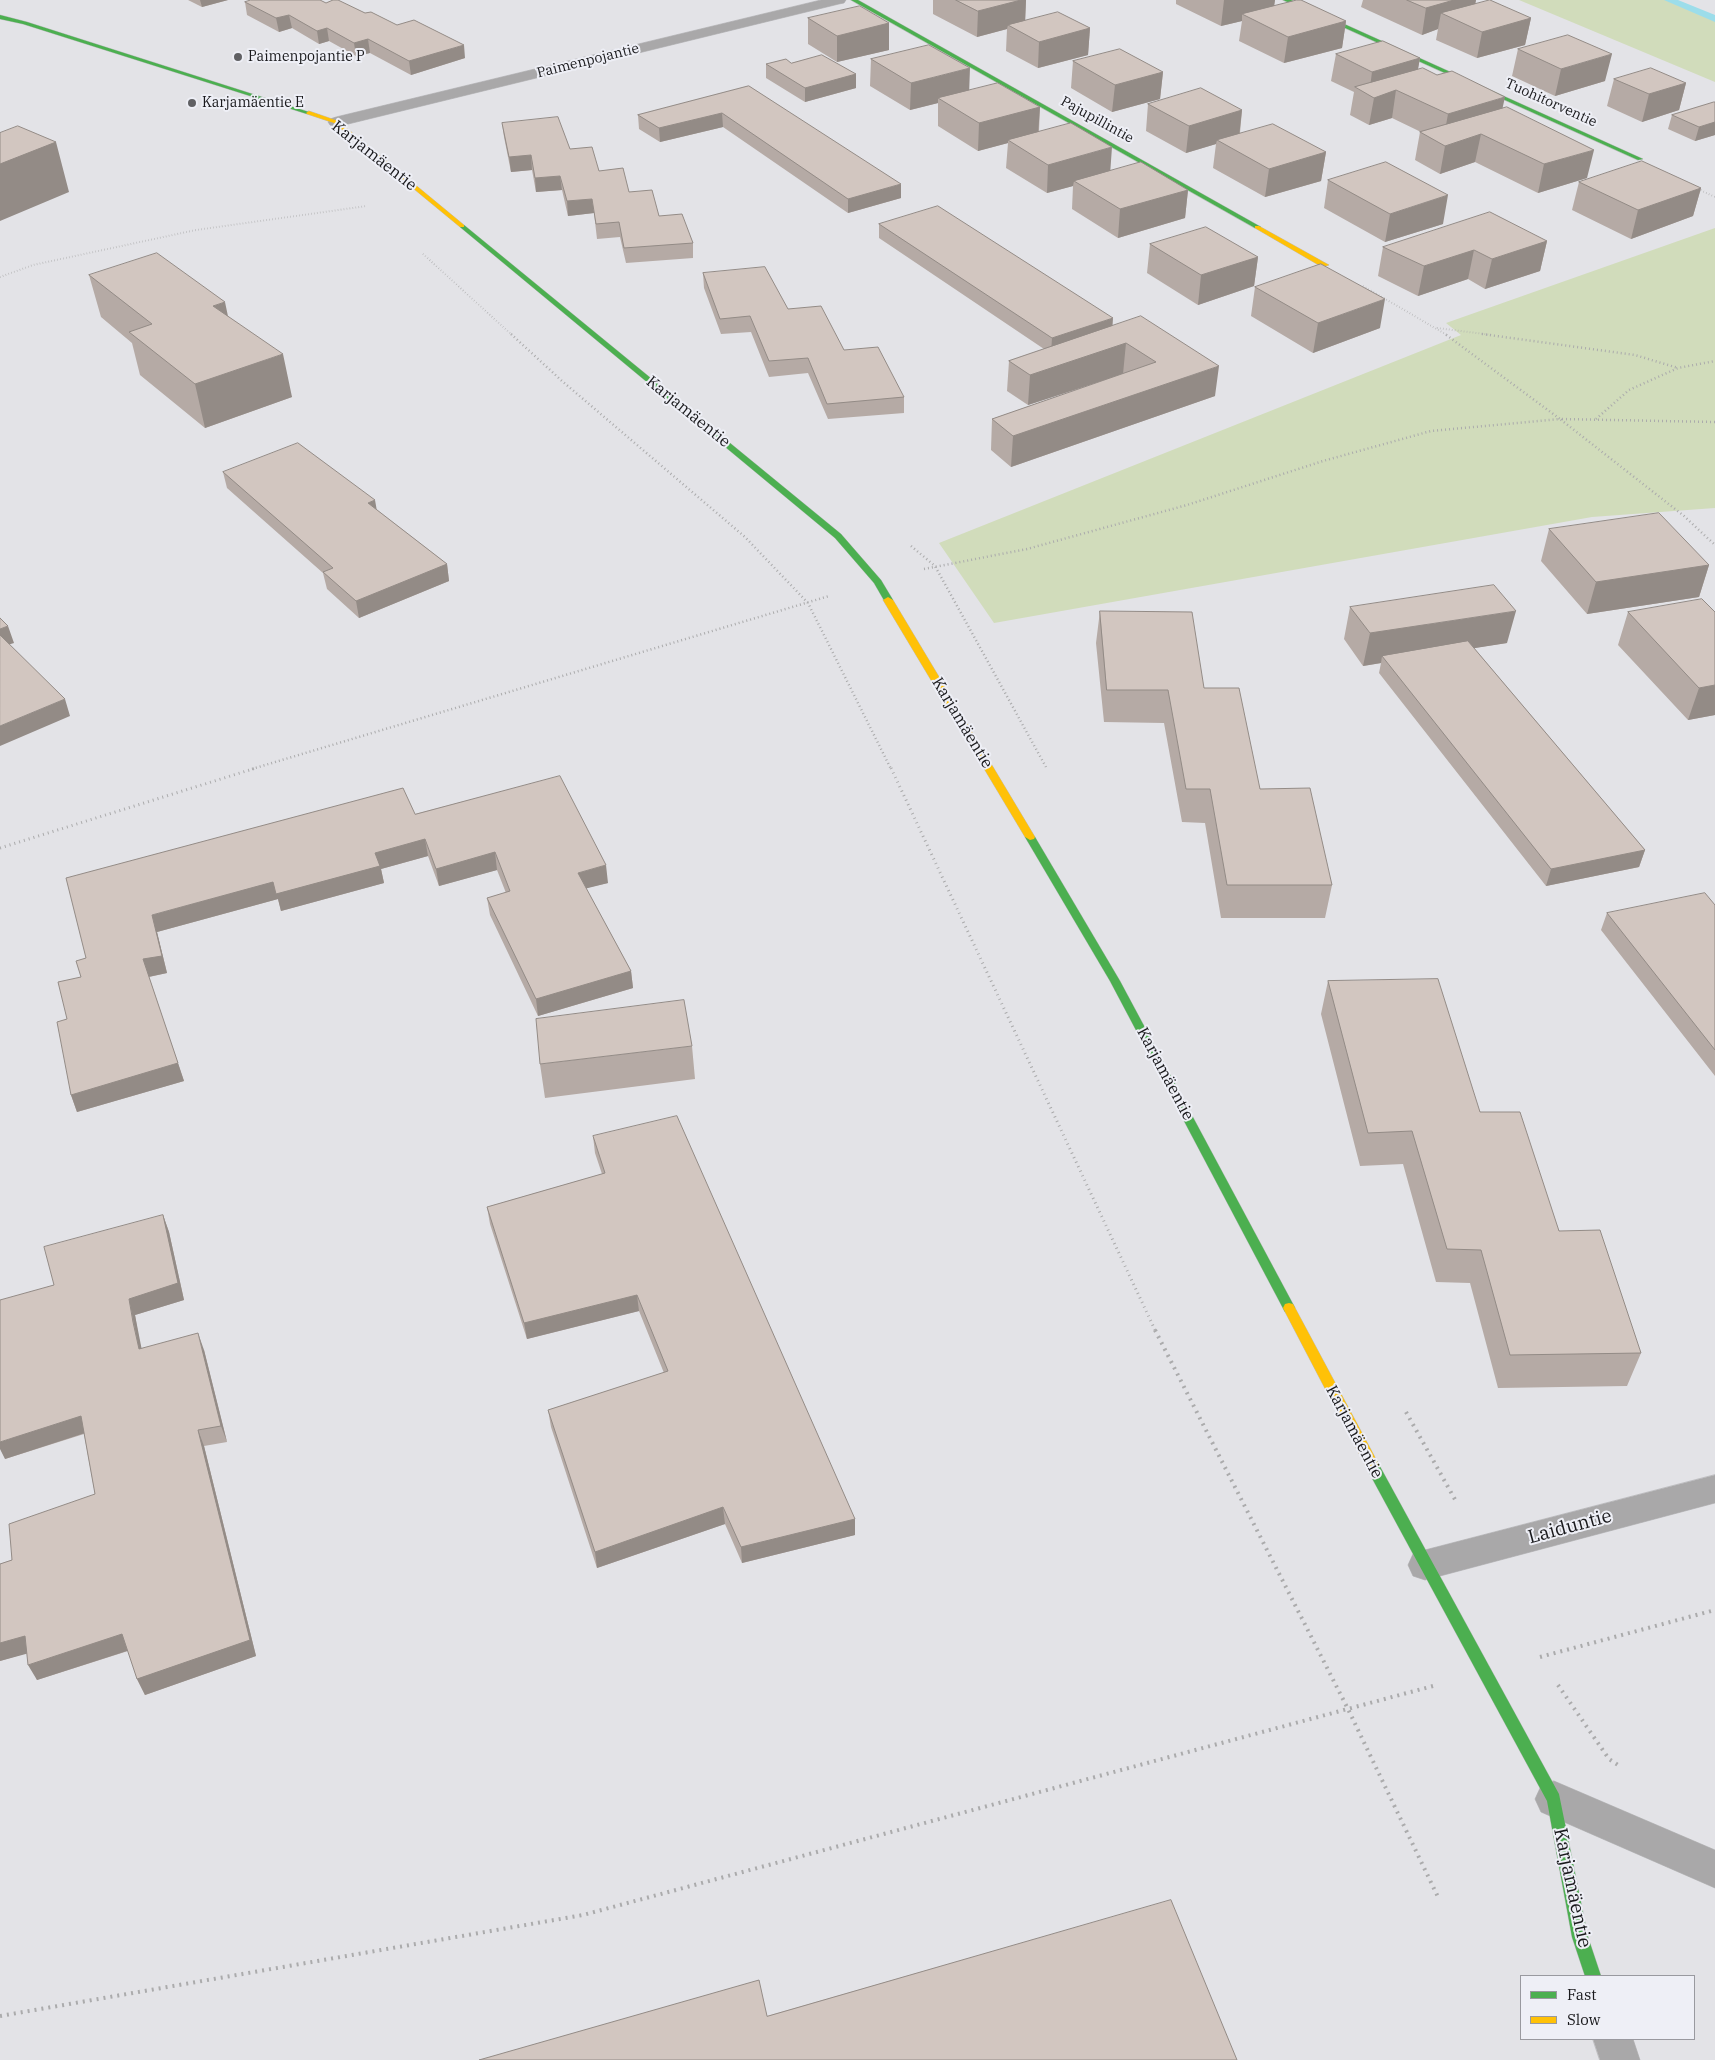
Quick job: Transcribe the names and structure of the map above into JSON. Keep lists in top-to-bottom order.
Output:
{
  "streets": {
    "street": [
      "Paimenpojantie",
      "Tuohitorventie",
      "Pajupillintie",
      "Karjamäentie",
      "Laiduntie"
    ]
  },
  "crossings": [
    ["Paimenpojantie", "Karjamäentie"],
    ["Karjamäentie", "Laiduntie"]
  ],
  "places": ["Paimenpojantie P", "Karjamäentie E"],
  "legend": ["Fast", "Slow"]
}
